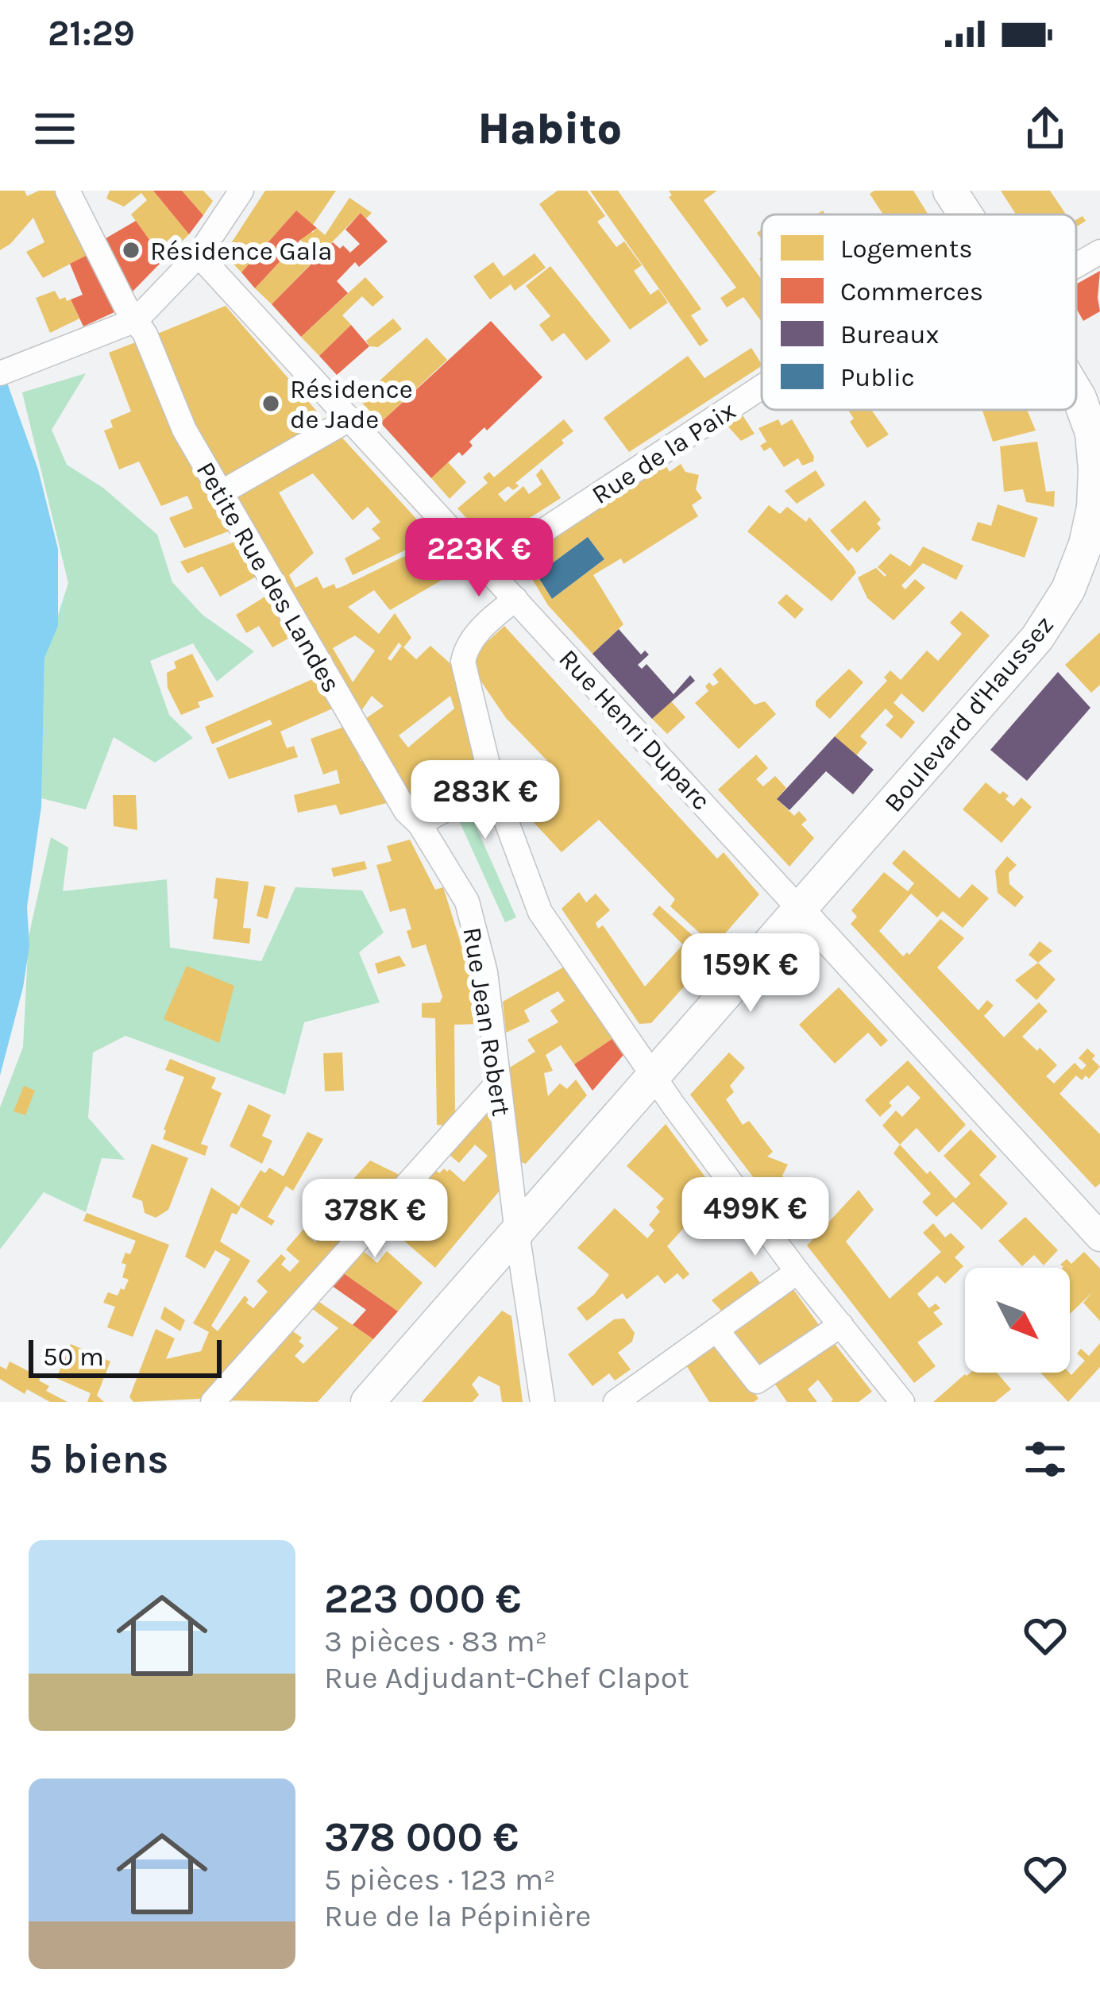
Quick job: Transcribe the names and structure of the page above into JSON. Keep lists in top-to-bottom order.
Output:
{
  "streets": {
    "main road": ["Boulevard d'Haussez"],
    "street": [
      "Rue de la Paix",
      "Petite Rue des Landes",
      "Rue Henri Duparc",
      "Rue Jean Robert"
    ]
  },
  "crossings": [
    ["Rue de la Paix", "Rue Henri Duparc"],
    ["Petite Rue des Landes", "Rue Jean Robert"],
    ["Boulevard d'Haussez", "Rue Henri Duparc"],
    ["Boulevard d'Haussez", "Rue Jean Robert"]
  ],
  "places": ["Résidence Gala", "Résidence de Jade"],
  "legend": [
    "Logements",
    "Commerces",
    "Bureaux",
    "Public"
  ],
  "scale_bar": "50 m",
  "north": "bottom right",
  "page": {
    "status": "21:29",
    "header": "Habito",
    "price": [
      "223K €",
      "283K €",
      "159K €",
      "499K €",
      "378K €"
    ],
    "scale": "50 m",
    "heading": "5 biens",
    "list": [
      {
        "name": "223 000 €",
        "note": "3 pièces · 83 m² · Rue Adjudant-Chef Clapot"
      },
      {
        "name": "378 000 €",
        "note": "5 pièces · 123 m² · Rue de la Pépinière"
      }
    ]
  }
}
